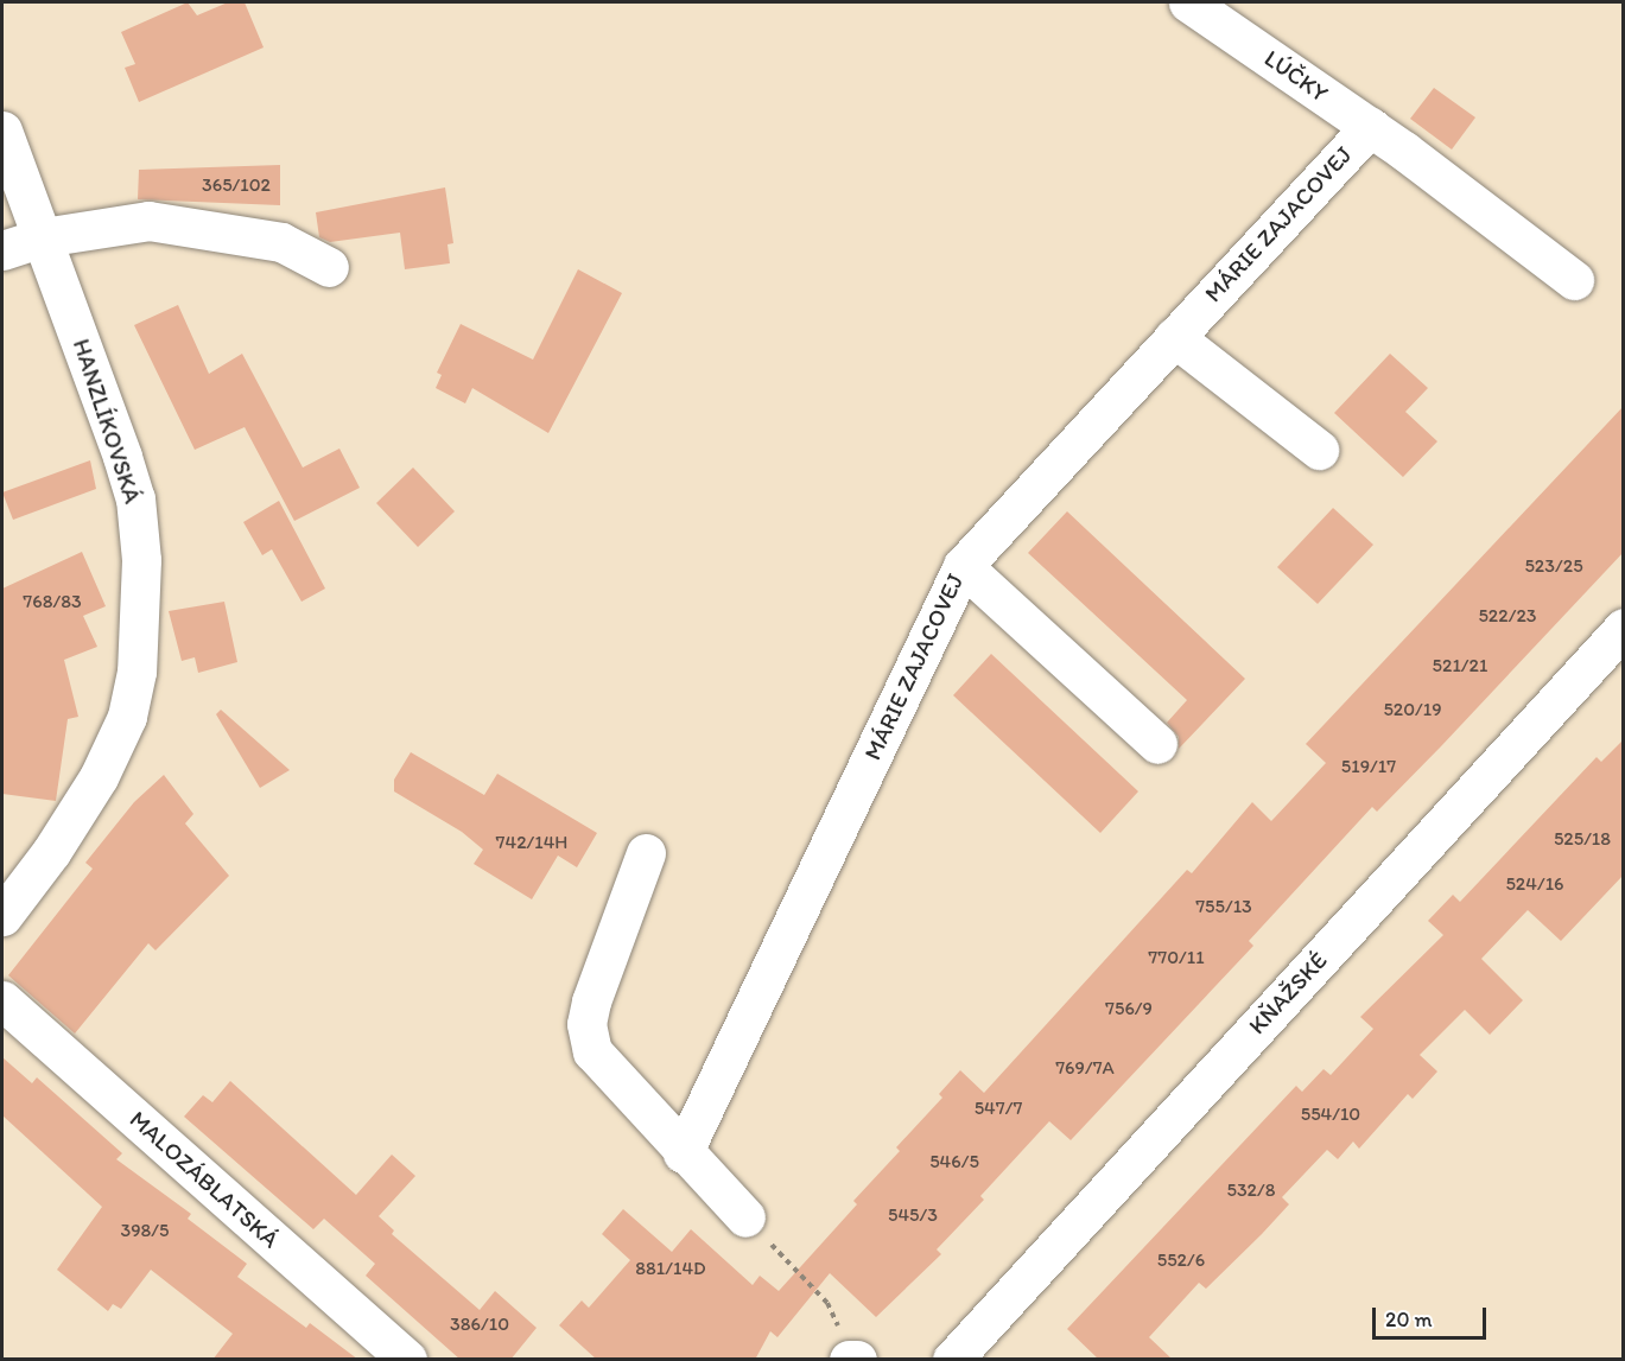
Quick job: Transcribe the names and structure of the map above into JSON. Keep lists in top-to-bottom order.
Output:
{
  "streets": {
    "street": [
      "LÚČKY",
      "MÁRIE ZAJACOVEJ",
      "HANZLÍKOVSKÁ",
      "KŇAŽSKÉ",
      "MALOZÁBLATSKÁ"
    ]
  },
  "crossings": [
    ["LÚČKY", "MÁRIE ZAJACOVEJ"]
  ],
  "house_numbers": [
    "365/102",
    "523/25",
    "768/83",
    "522/23",
    "521/21",
    "520/19",
    "519/17",
    "525/18",
    "742/14H",
    "524/16",
    "755/13",
    "770/11",
    "756/9",
    "769/7A",
    "547/7",
    "554/10",
    "546/5",
    "532/8",
    "545/3",
    "398/5",
    "552/6",
    "881/14D",
    "386/10"
  ],
  "scale_bar": "20 m"
}
